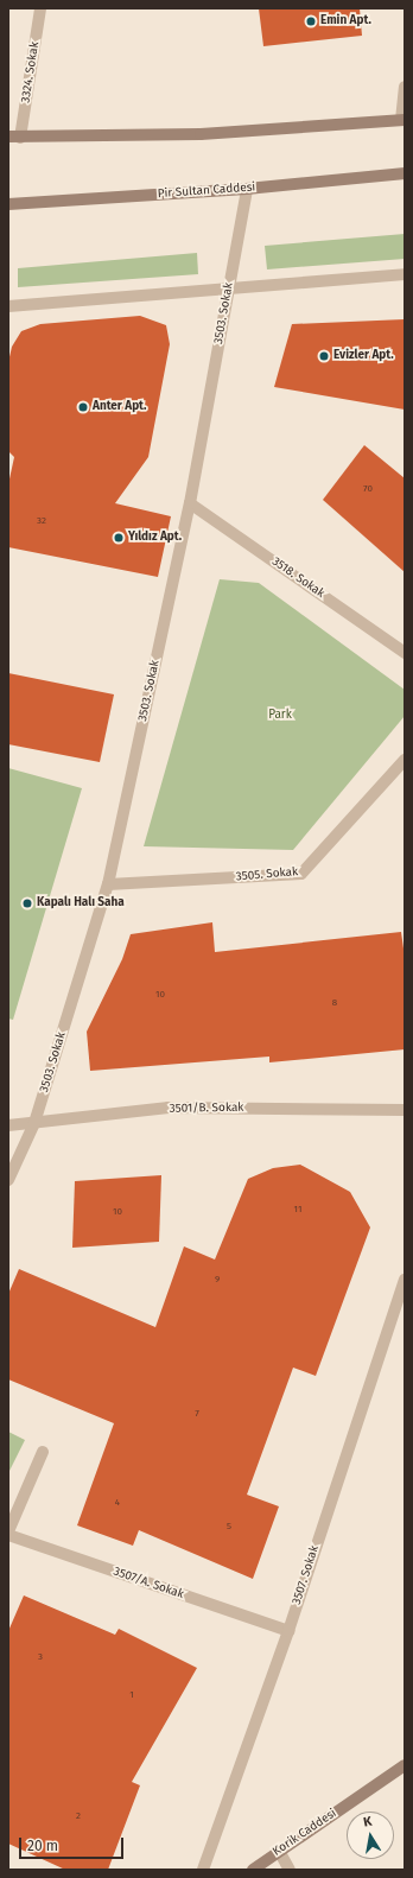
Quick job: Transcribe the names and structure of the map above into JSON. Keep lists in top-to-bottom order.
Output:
{
  "streets": {
    "main road": ["Pir Sultan Caddesi", "Korik Caddesi"],
    "street": [
      "3324. Sokak",
      "3503. Sokak",
      "3518. Sokak",
      "3505. Sokak",
      "3501/B. Sokak",
      "3507. Sokak",
      "3507/A. Sokak"
    ]
  },
  "crossings": [
    ["Pir Sultan Caddesi", "3503. Sokak"],
    ["3503. Sokak", "3518. Sokak"],
    ["3503. Sokak", "3505. Sokak"],
    ["3503. Sokak", "3501/B. Sokak"],
    ["3507. Sokak", "3507/A. Sokak"]
  ],
  "parks": ["Park"],
  "places": [
    "Emin Apt.",
    "Evizler Apt.",
    "Anter Apt.",
    "Yıldız Apt.",
    "Kapalı Halı Saha"
  ],
  "house_numbers": [
    "70",
    "32",
    "10",
    "8",
    "11",
    "10",
    "9",
    "7",
    "4",
    "5",
    "3",
    "1",
    "2"
  ],
  "scale_bar": "20 m",
  "north": "top"
}
